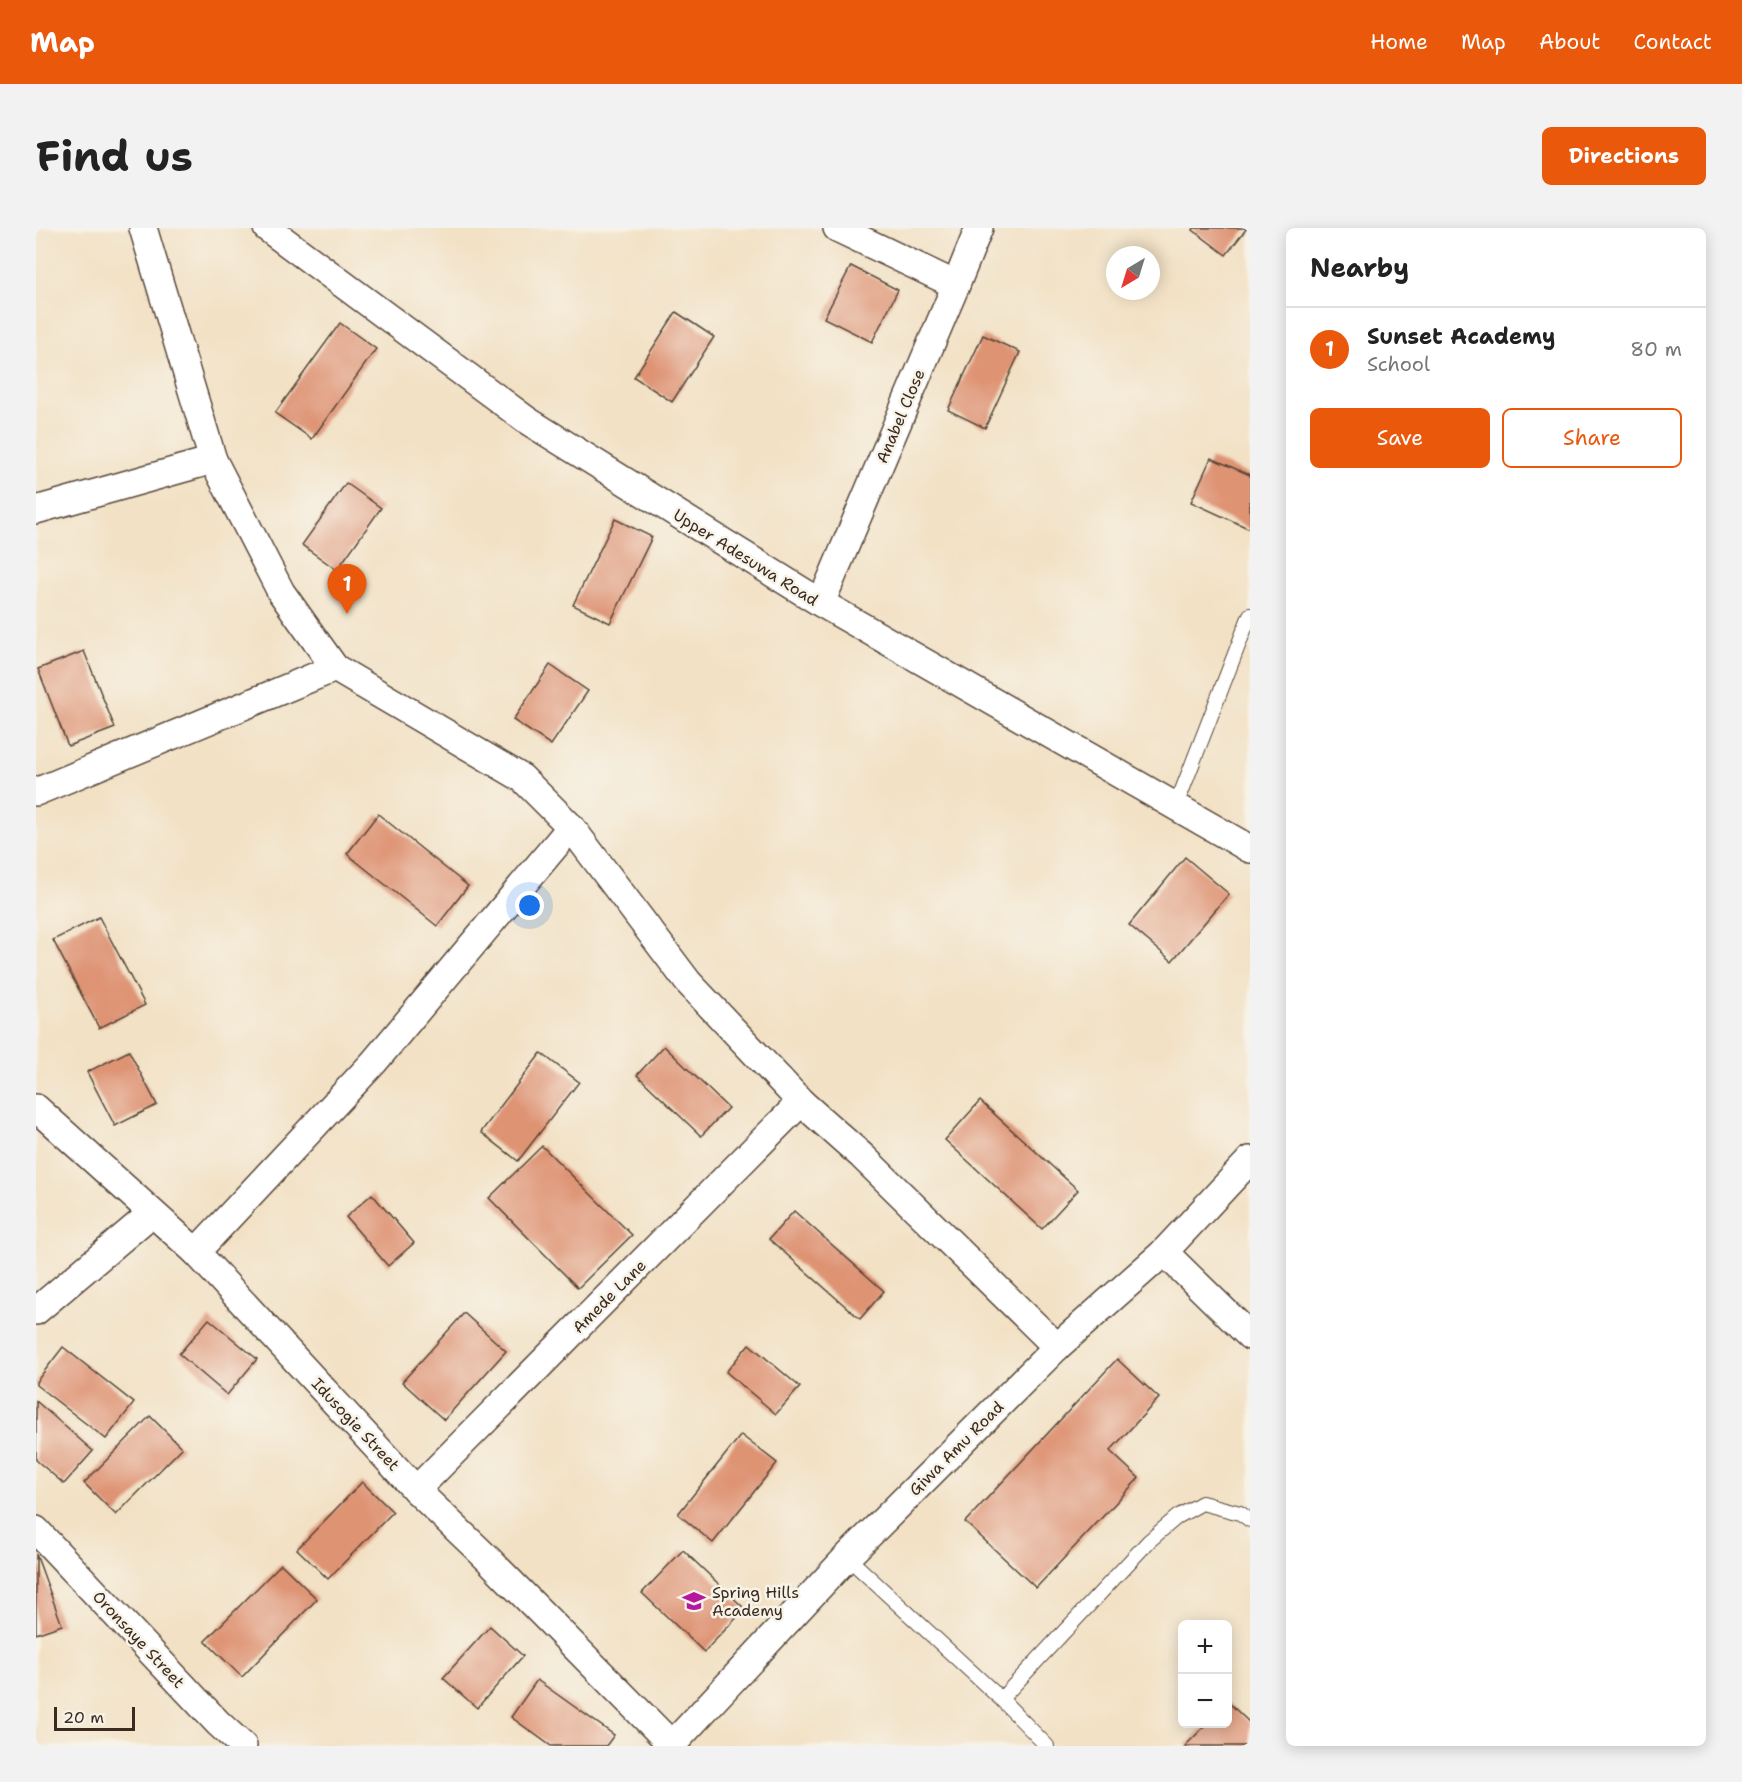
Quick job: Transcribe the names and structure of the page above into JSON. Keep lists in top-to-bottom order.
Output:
{
  "streets": {
    "street": [
      "Anabel Close",
      "Upper Adesuwa Road",
      "Amede Lane",
      "Idusogie Street",
      "Giwa Amu Road",
      "Oronsaye Street"
    ]
  },
  "crossings": [
    ["Anabel Close", "Upper Adesuwa Road"],
    ["Amede Lane", "Idusogie Street"],
    ["Idusogie Street", "Giwa Amu Road"]
  ],
  "places": {
    "school or university": ["Spring Hills Academy"]
  },
  "scale_bar": "20 m",
  "north": "bottom left",
  "page": {
    "header": "Map",
    "nav": [
      "Home",
      "Map",
      "About",
      "Contact"
    ],
    "buttons": [
      "Directions",
      ["Save", "Share"]
    ],
    "title": "Find us",
    "heading": "Nearby",
    "list": [
      {
        "mark": "1",
        "name": "Sunset Academy",
        "note": "School",
        "value": "80 m"
      }
    ],
    "pins": "1",
    "map_buttons": ["+", "−"],
    "scale": "20 m"
  }
}
